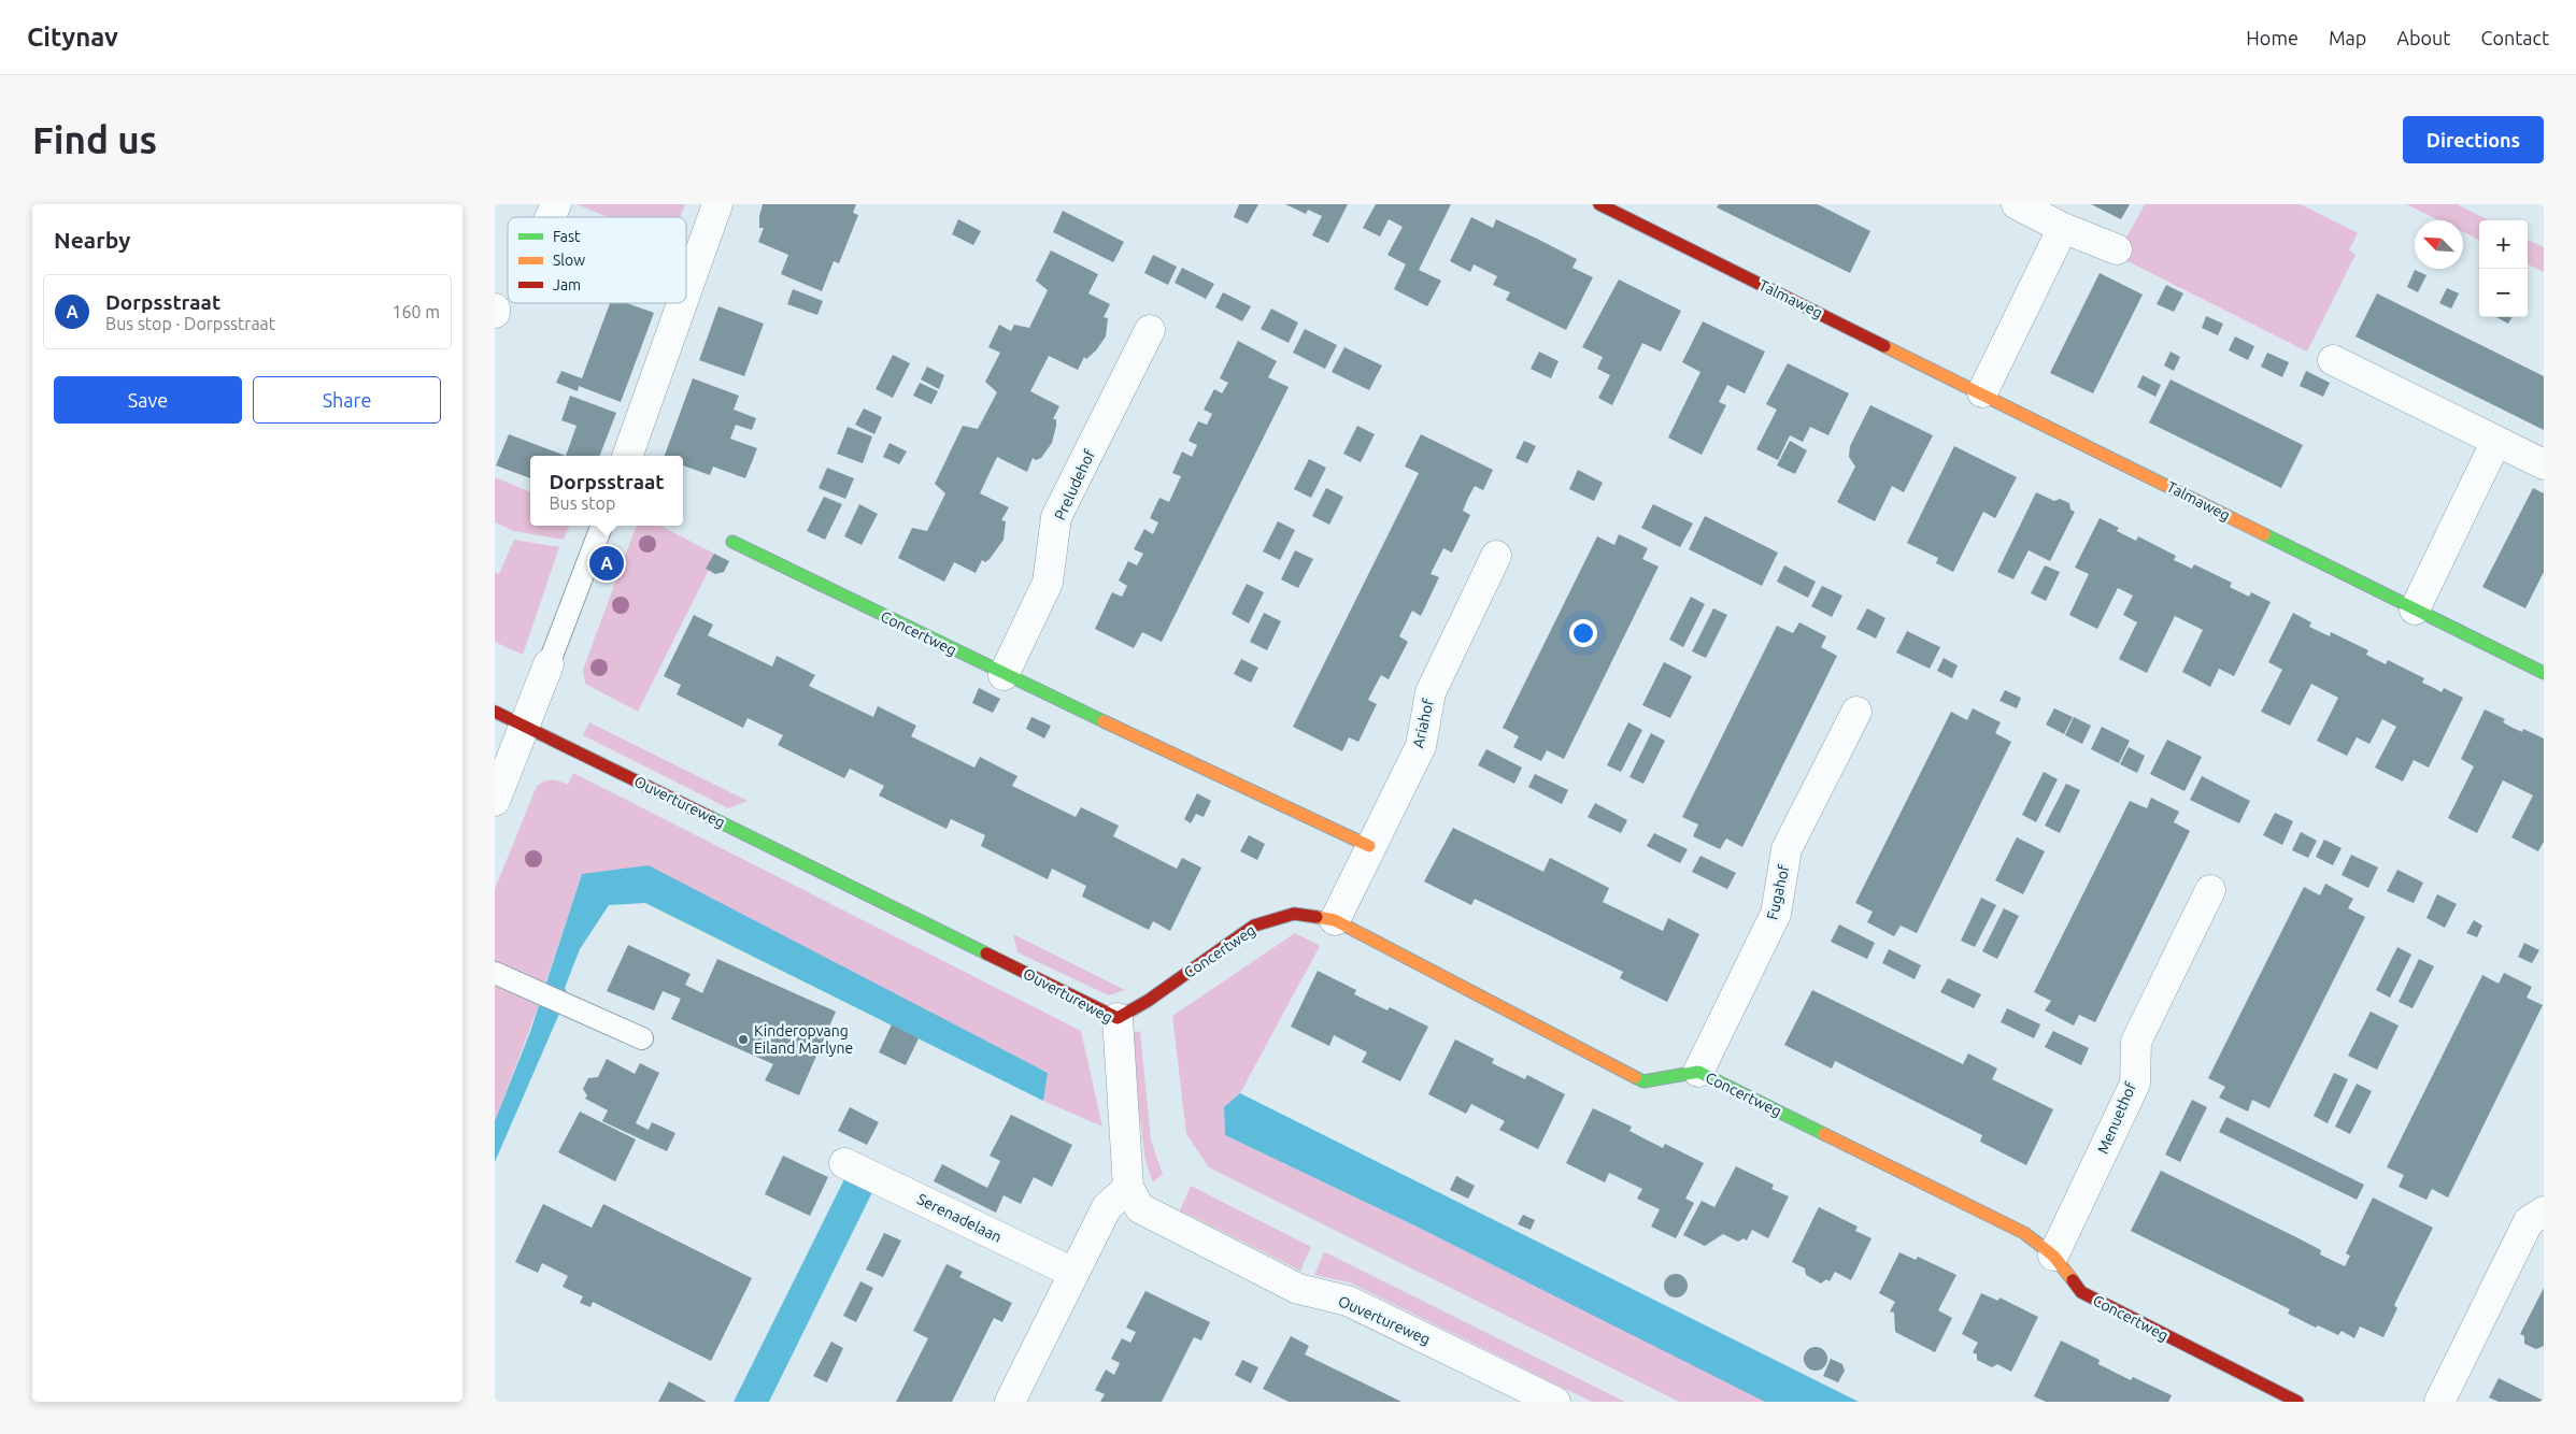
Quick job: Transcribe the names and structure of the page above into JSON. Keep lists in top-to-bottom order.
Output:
{
  "streets": {
    "street": [
      "Talmaweg",
      "Preludehof",
      "Concertweg",
      "Ariahof",
      "Ouvertureweg",
      "Fugahof",
      "Menuethof",
      "Serenadelaan"
    ]
  },
  "crossings": [
    ["Preludehof", "Concertweg"],
    ["Concertweg", "Ariahof"],
    ["Concertweg", "Ouvertureweg"],
    ["Concertweg", "Fugahof"],
    ["Concertweg", "Menuethof"]
  ],
  "places": ["Kinderopvang Eiland Marlyne"],
  "legend": ["Fast", "Slow", "Jam"],
  "north": "top left",
  "page": {
    "header": "Citynav",
    "nav": [
      "Home",
      "Map",
      "About",
      "Contact"
    ],
    "buttons": [
      "Directions",
      ["Save", "Share"]
    ],
    "title": "Find us",
    "heading": "Nearby",
    "map_buttons": ["+", "−"],
    "list": [
      {
        "mark": "A",
        "name": "Dorpsstraat",
        "note": "Bus stop · Dorpsstraat",
        "value": "160 m"
      }
    ],
    "popup": ["Dorpsstraat", "Bus stop"],
    "pins": "A"
  }
}
